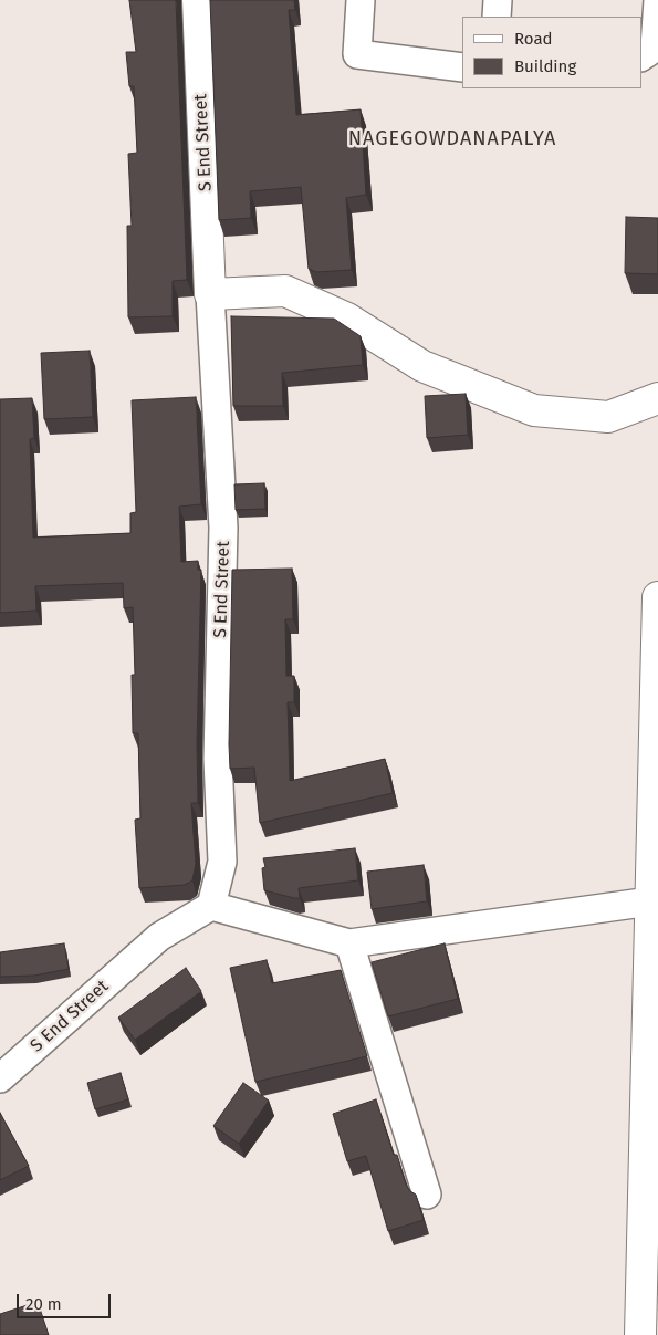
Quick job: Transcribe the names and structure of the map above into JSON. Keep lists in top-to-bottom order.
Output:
{
  "streets": {
    "street": ["S End Street"]
  },
  "districts": ["NAGEGOWDANAPALYA"],
  "legend": ["Road", "Building"],
  "scale_bar": "20 m"
}
